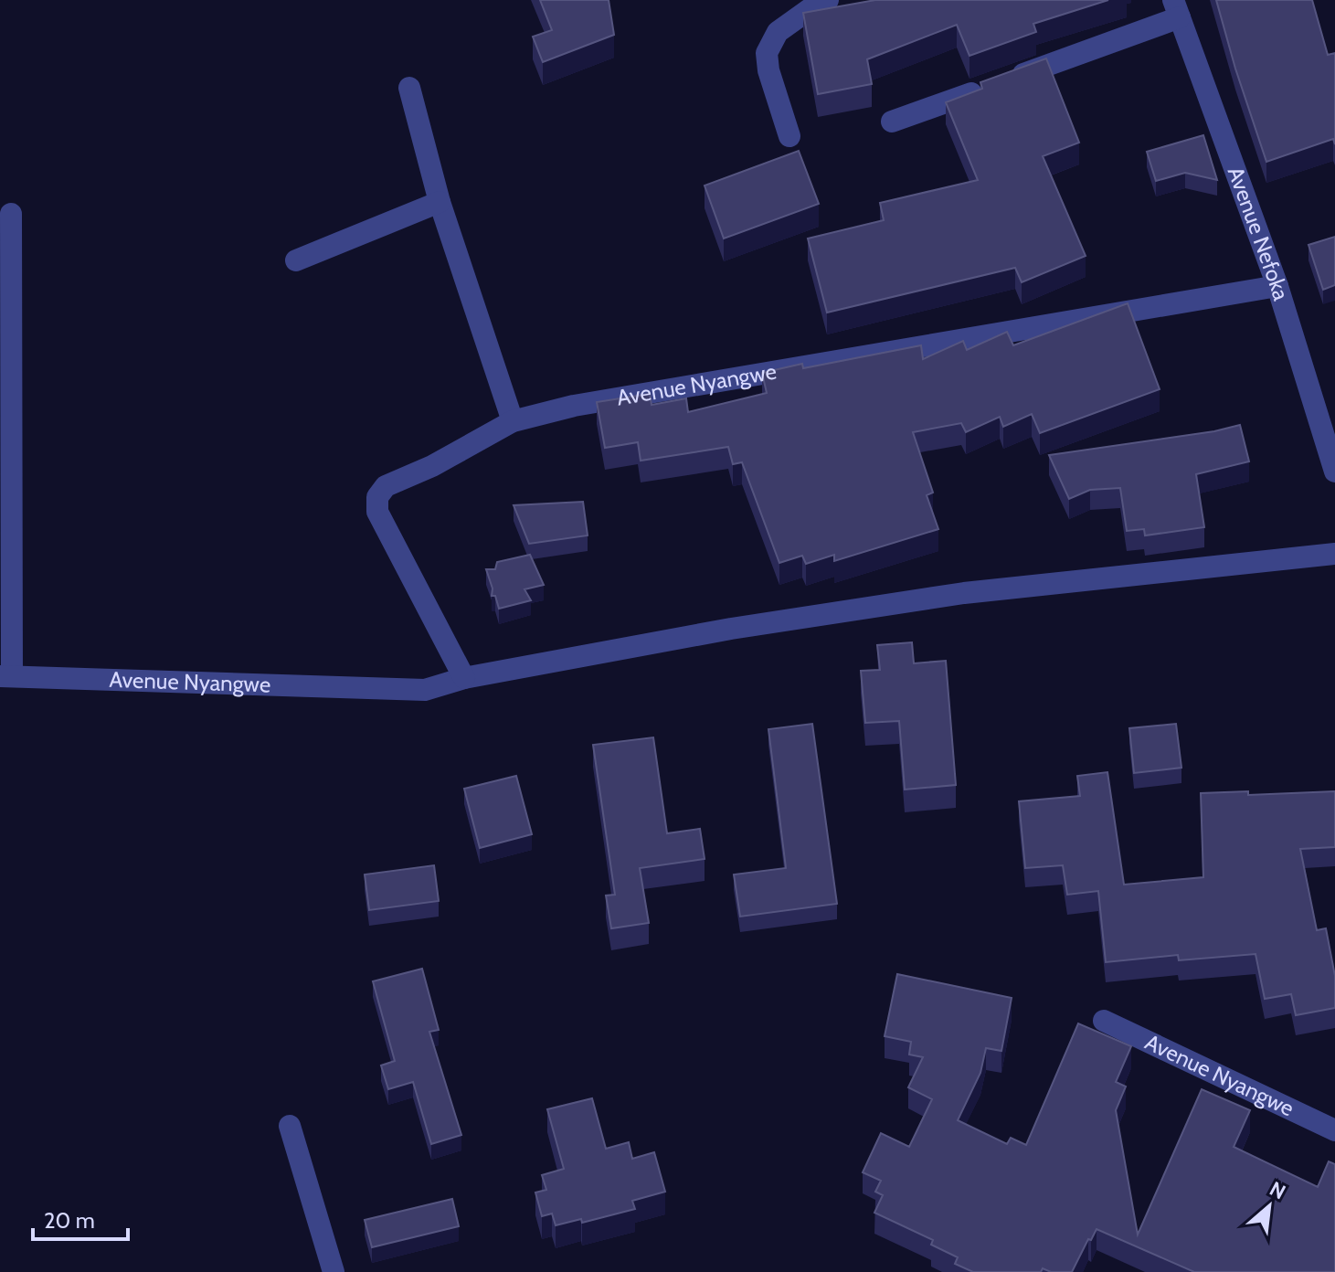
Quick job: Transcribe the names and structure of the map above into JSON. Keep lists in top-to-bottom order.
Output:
{
  "streets": {
    "street": ["Avenue Nefoka", "Avenue Nyangwe"]
  },
  "crossings": [
    ["Avenue Nefoka", "Avenue Nyangwe"]
  ],
  "scale_bar": "20 m",
  "north": "top right"
}
